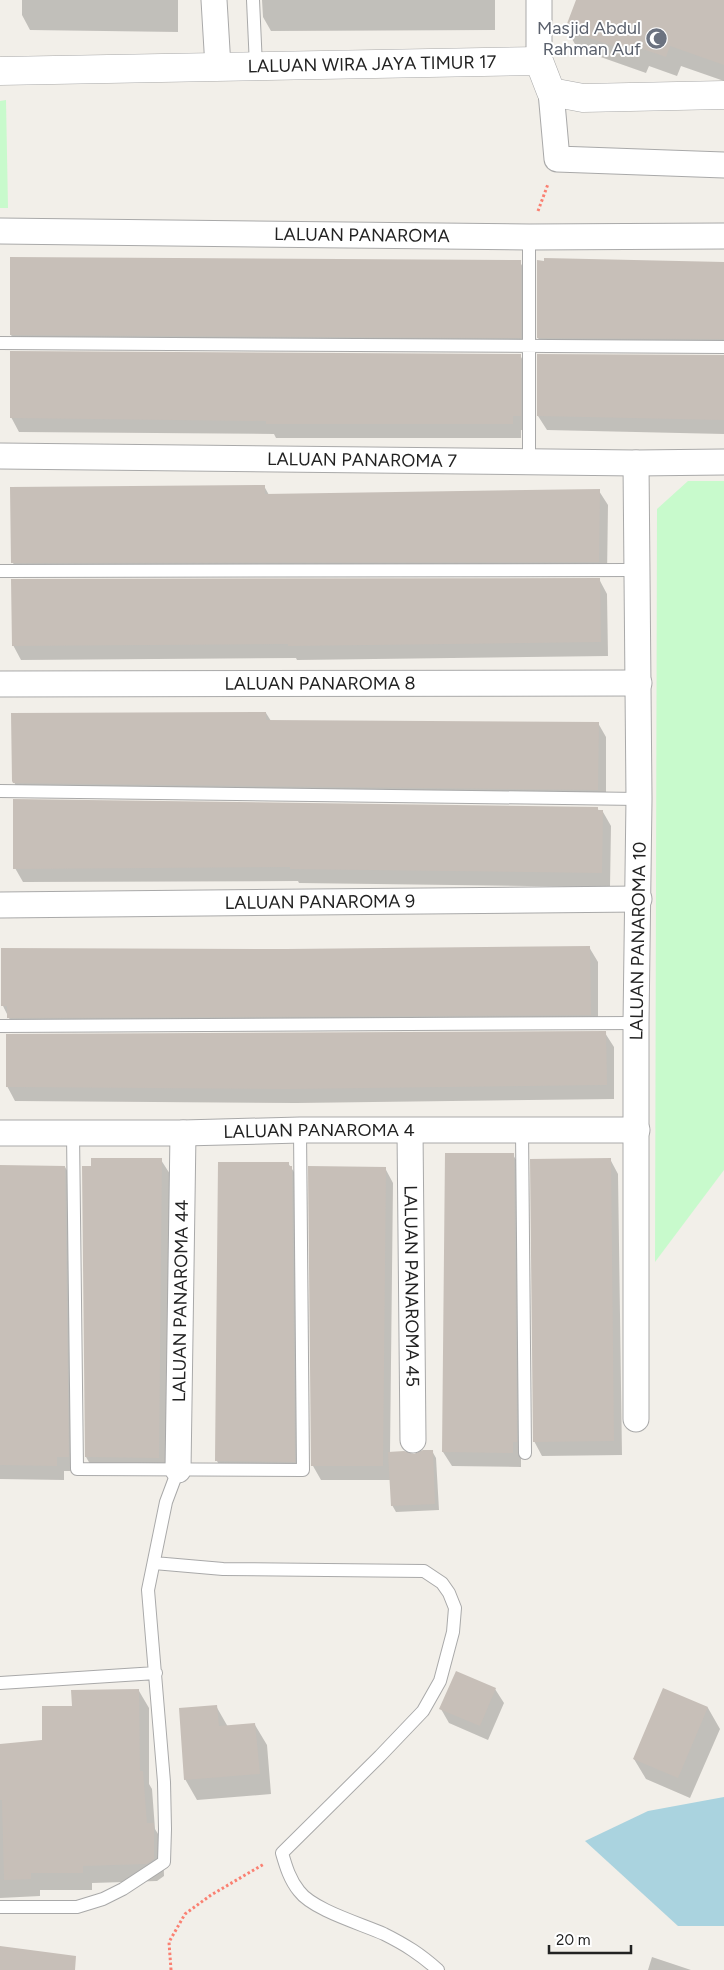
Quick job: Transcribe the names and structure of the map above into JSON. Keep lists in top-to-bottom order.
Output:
{
  "streets": {
    "street": [
      "LALUAN WIRA JAYA TIMUR 17",
      "LALUAN PANAROMA",
      "LALUAN PANAROMA 7",
      "LALUAN PANAROMA 8",
      "LALUAN PANAROMA 9",
      "LALUAN PANAROMA 10",
      "LALUAN PANAROMA 4",
      "LALUAN PANAROMA 45",
      "LALUAN PANAROMA 44"
    ]
  },
  "crossings": [
    ["LALUAN PANAROMA 7", "LALUAN PANAROMA 10"],
    ["LALUAN PANAROMA 8", "LALUAN PANAROMA 10"],
    ["LALUAN PANAROMA 9", "LALUAN PANAROMA 10"],
    ["LALUAN PANAROMA 10", "LALUAN PANAROMA 4"],
    ["LALUAN PANAROMA 4", "LALUAN PANAROMA 45"],
    ["LALUAN PANAROMA 4", "LALUAN PANAROMA 44"]
  ],
  "places": {
    "mosque": ["Masjid Abdul Rahman Auf"]
  },
  "scale_bar": "20 m"
}
